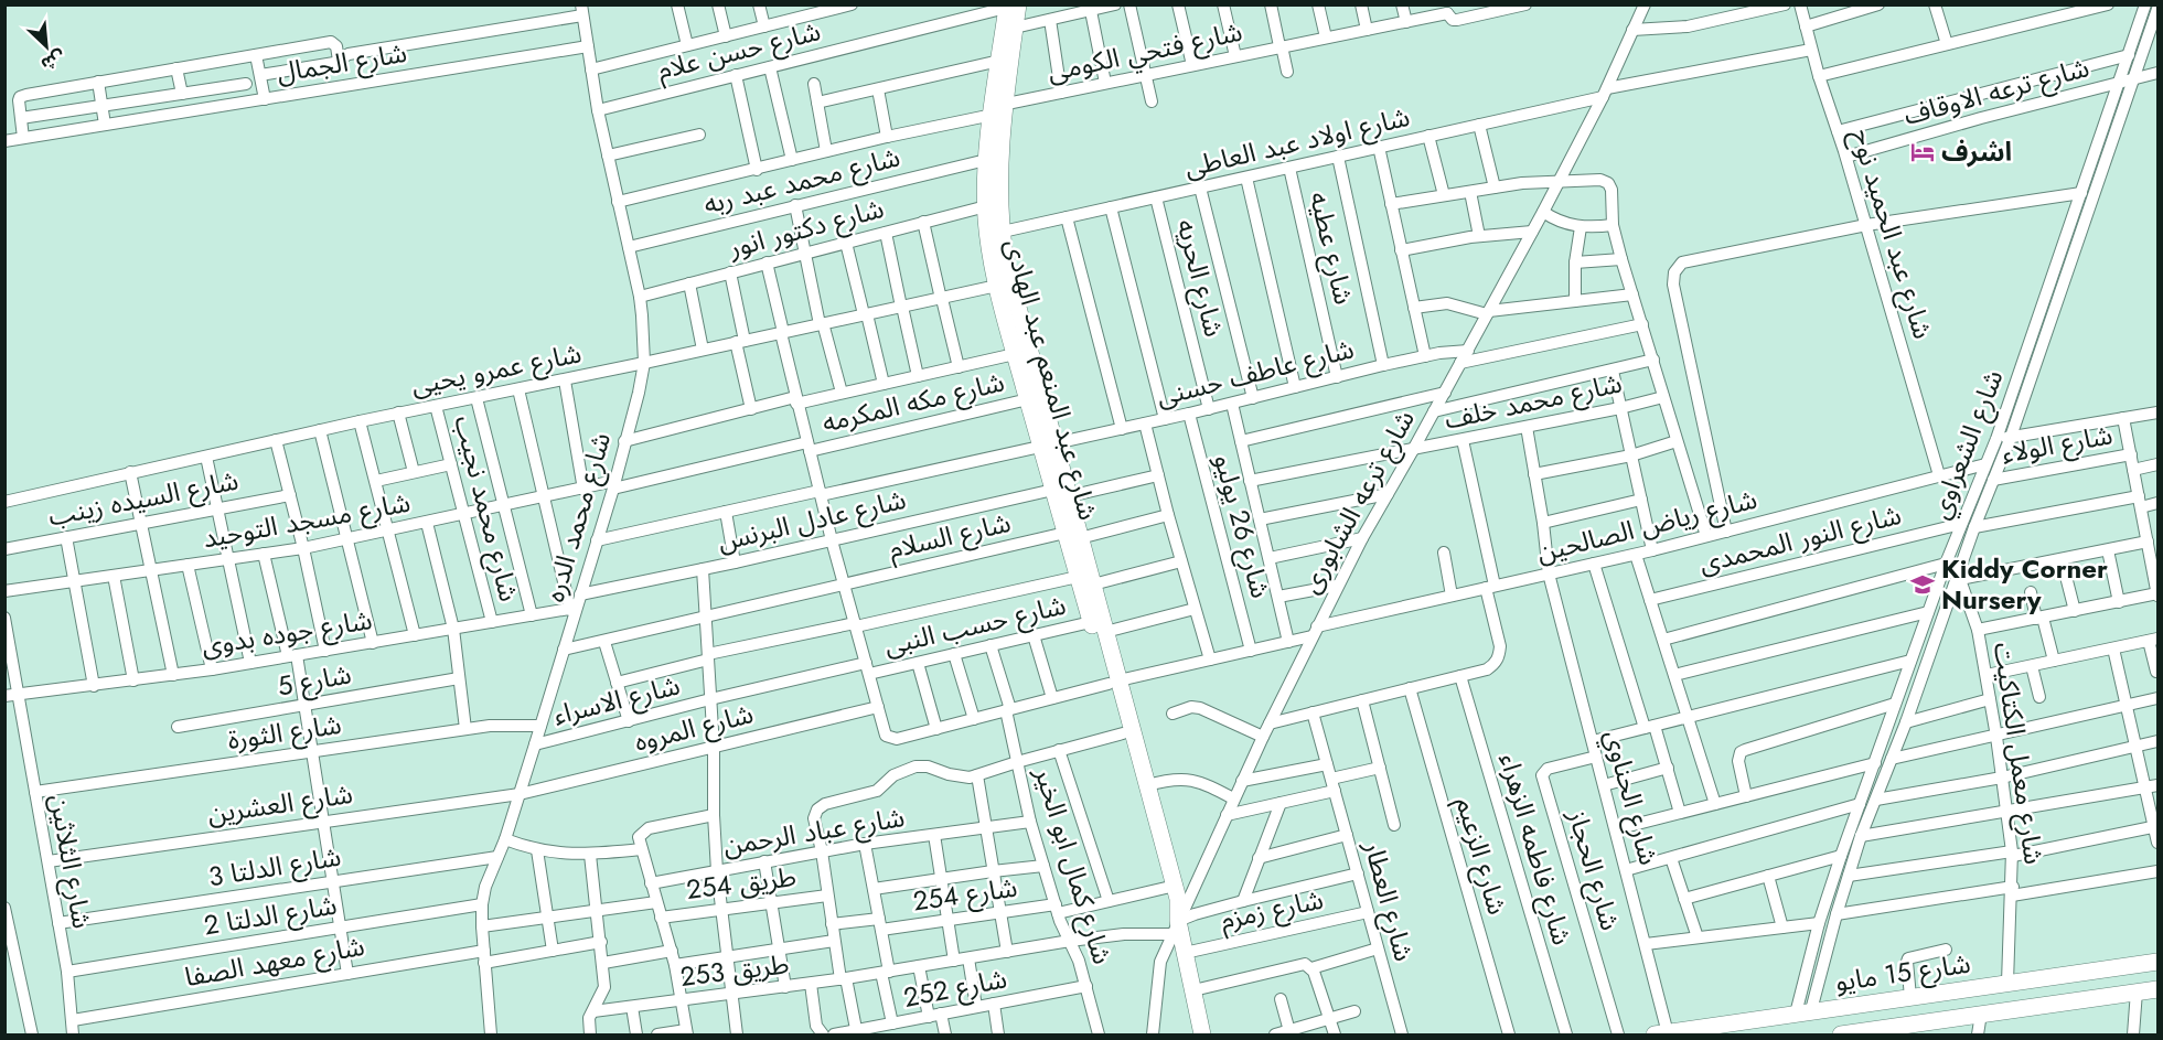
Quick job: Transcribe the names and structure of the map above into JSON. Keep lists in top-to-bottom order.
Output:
{
  "streets": {
    "street": [
      "شارع حسن علام",
      "شارع فتحي الكومى",
      "شارع الجمال",
      "شارع ترعه الاوقاف",
      "شارع اولاد عبد العاطى",
      "شارع محمد عبد ربه",
      "شارع دكتور انور",
      "شارع عبد الحميد نوح",
      "شارع عطيه",
      "شارع الحريه",
      "شارع عمرو يحيى",
      "شارع عاطف حسنى",
      "شارع عبد المنعم عبد الهادى",
      "شارع محمد خلف",
      "شارع مكه المكرمه",
      "شارع الشعراوي",
      "شارع الولاء",
      "شارع السيده زينب",
      "شارع ترعه الشابورى",
      "شارع محمد نجيب",
      "شارع محمد الدره",
      "شارع مسجد التوحيد",
      "شارع عادل البرنس",
      "شارع 26 يوليو",
      "شارع رياض الصالحين",
      "شارع السلام",
      "شارع النور المحمدى",
      "شارع حسب النبى",
      "شارع جوده بدوى",
      "شارع 5",
      "شارع الاسراء",
      "شارع المروه",
      "شارع الثورة",
      "شارع معمل الكتاكيت",
      "شارع الحناوي",
      "شارع العشرين",
      "شارع عباد الرحمن",
      "شارع فاطمه الزهراء",
      "شارع الزعيم",
      "شارع الثلاثين",
      "شارع كمال ابو الخير",
      "شارع الدلتا 3",
      "شارع الحجاز",
      "طريق 254",
      "شارع 254",
      "شارع العطار",
      "شارع زمزم",
      "شارع الدلتا 2",
      "شارع معهد الصفا",
      "طريق 253",
      "شارع 15 مايو",
      "شارع 252"
    ]
  },
  "crossings": [
    ["شارع حسن علام", "شارع عبد المنعم عبد الهادى"],
    ["شارع حسن علام", "شارع محمد الدره"],
    ["شارع فتحي الكومى", "شارع عبد المنعم عبد الهادى"],
    ["شارع الجمال", "شارع محمد الدره"],
    ["شارع ترعه الاوقاف", "شارع عبد الحميد نوح"],
    ["شارع ترعه الاوقاف", "شارع الشعراوي"],
    ["شارع اولاد عبد العاطى", "شارع عبد الحميد نوح"],
    ["شارع اولاد عبد العاطى", "شارع عطيه"],
    ["شارع اولاد عبد العاطى", "شارع الحريه"],
    ["شارع اولاد عبد العاطى", "شارع عبد المنعم عبد الهادى"],
    ["شارع اولاد عبد العاطى", "شارع ترعه الشابورى"],
    ["شارع محمد عبد ربه", "شارع عبد المنعم عبد الهادى"],
    ["شارع محمد عبد ربه", "شارع محمد الدره"],
    ["شارع دكتور انور", "شارع عبد المنعم عبد الهادى"],
    ["شارع دكتور انور", "شارع محمد الدره"],
    ["شارع عبد الحميد نوح", "شارع رياض الصالحين"],
    ["شارع عطيه", "شارع عاطف حسنى"],
    ["شارع الحريه", "شارع عاطف حسنى"],
    ["شارع عمرو يحيى", "شارع عبد المنعم عبد الهادى"],
    ["شارع عمرو يحيى", "شارع محمد نجيب"],
    ["شارع عمرو يحيى", "شارع محمد الدره"],
    ["شارع عاطف حسنى", "شارع عبد المنعم عبد الهادى"],
    ["شارع عاطف حسنى", "شارع ترعه الشابورى"],
    ["شارع عاطف حسنى", "شارع محمد الدره"],
    ["شارع عاطف حسنى", "شارع 26 يوليو"],
    ["شارع عبد المنعم عبد الهادى", "شارع مكه المكرمه"],
    ["شارع عبد المنعم عبد الهادى", "شارع عادل البرنس"],
    ["شارع عبد المنعم عبد الهادى", "شارع رياض الصالحين"],
    ["شارع عبد المنعم عبد الهادى", "شارع السلام"],
    ["شارع عبد المنعم عبد الهادى", "شارع حسب النبى"],
    ["شارع محمد خلف", "شارع ترعه الشابورى"],
    ["شارع محمد خلف", "شارع الحناوي"],
    ["شارع مكه المكرمه", "شارع مسجد التوحيد"],
    ["شارع الشعراوي", "شارع الولاء"],
    ["شارع الشعراوي", "شارع رياض الصالحين"],
    ["شارع الشعراوي", "شارع النور المحمدى"],
    ["شارع الشعراوي", "شارع معمل الكتاكيت"],
    ["شارع الشعراوي", "شارع 15 مايو"],
    ["شارع ترعه الشابورى", "شارع رياض الصالحين"],
    ["شارع ترعه الشابورى", "طريق 253"],
    ["شارع محمد نجيب", "شارع مسجد التوحيد"],
    ["شارع محمد نجيب", "شارع جوده بدوى"],
    ["شارع محمد الدره", "شارع مسجد التوحيد"],
    ["شارع محمد الدره", "شارع عادل البرنس"],
    ["شارع محمد الدره", "شارع السلام"],
    ["شارع محمد الدره", "شارع جوده بدوى"],
    ["شارع محمد الدره", "شارع الاسراء"],
    ["شارع محمد الدره", "شارع المروه"],
    ["شارع محمد الدره", "شارع الثورة"],
    ["شارع محمد الدره", "شارع العشرين"],
    ["شارع محمد الدره", "شارع الدلتا 3"],
    ["شارع محمد الدره", "شارع الدلتا 2"],
    ["شارع محمد الدره", "شارع معهد الصفا"],
    ["شارع 26 يوليو", "شارع رياض الصالحين"],
    ["شارع رياض الصالحين", "شارع الحناوي"],
    ["شارع حسب النبى", "شارع الاسراء"],
    ["شارع حسب النبى", "شارع كمال ابو الخير"],
    ["شارع جوده بدوى", "شارع الثلاثين"],
    ["شارع المروه", "شارع العشرين"],
    ["شارع الثورة", "شارع الثلاثين"],
    ["شارع معمل الكتاكيت", "شارع 15 مايو"],
    ["شارع الحناوي", "شارع الحجاز"],
    ["شارع الحناوي", "شارع 15 مايو"],
    ["شارع العشرين", "شارع الثلاثين"],
    ["شارع عباد الرحمن", "شارع كمال ابو الخير"],
    ["شارع الثلاثين", "شارع الدلتا 3"],
    ["شارع الثلاثين", "شارع الدلتا 2"],
    ["شارع الثلاثين", "شارع معهد الصفا"],
    ["شارع كمال ابو الخير", "شارع 254"],
    ["شارع كمال ابو الخير", "طريق 253"],
    ["شارع كمال ابو الخير", "شارع 252"],
    ["شارع العطار", "شارع زمزم"],
    ["شارع العطار", "طريق 253"]
  ],
  "places": {
    "hotel": ["اشرف"],
    "school or university": ["Kiddy Corner Nursery"]
  },
  "north": "bottom right"
}
